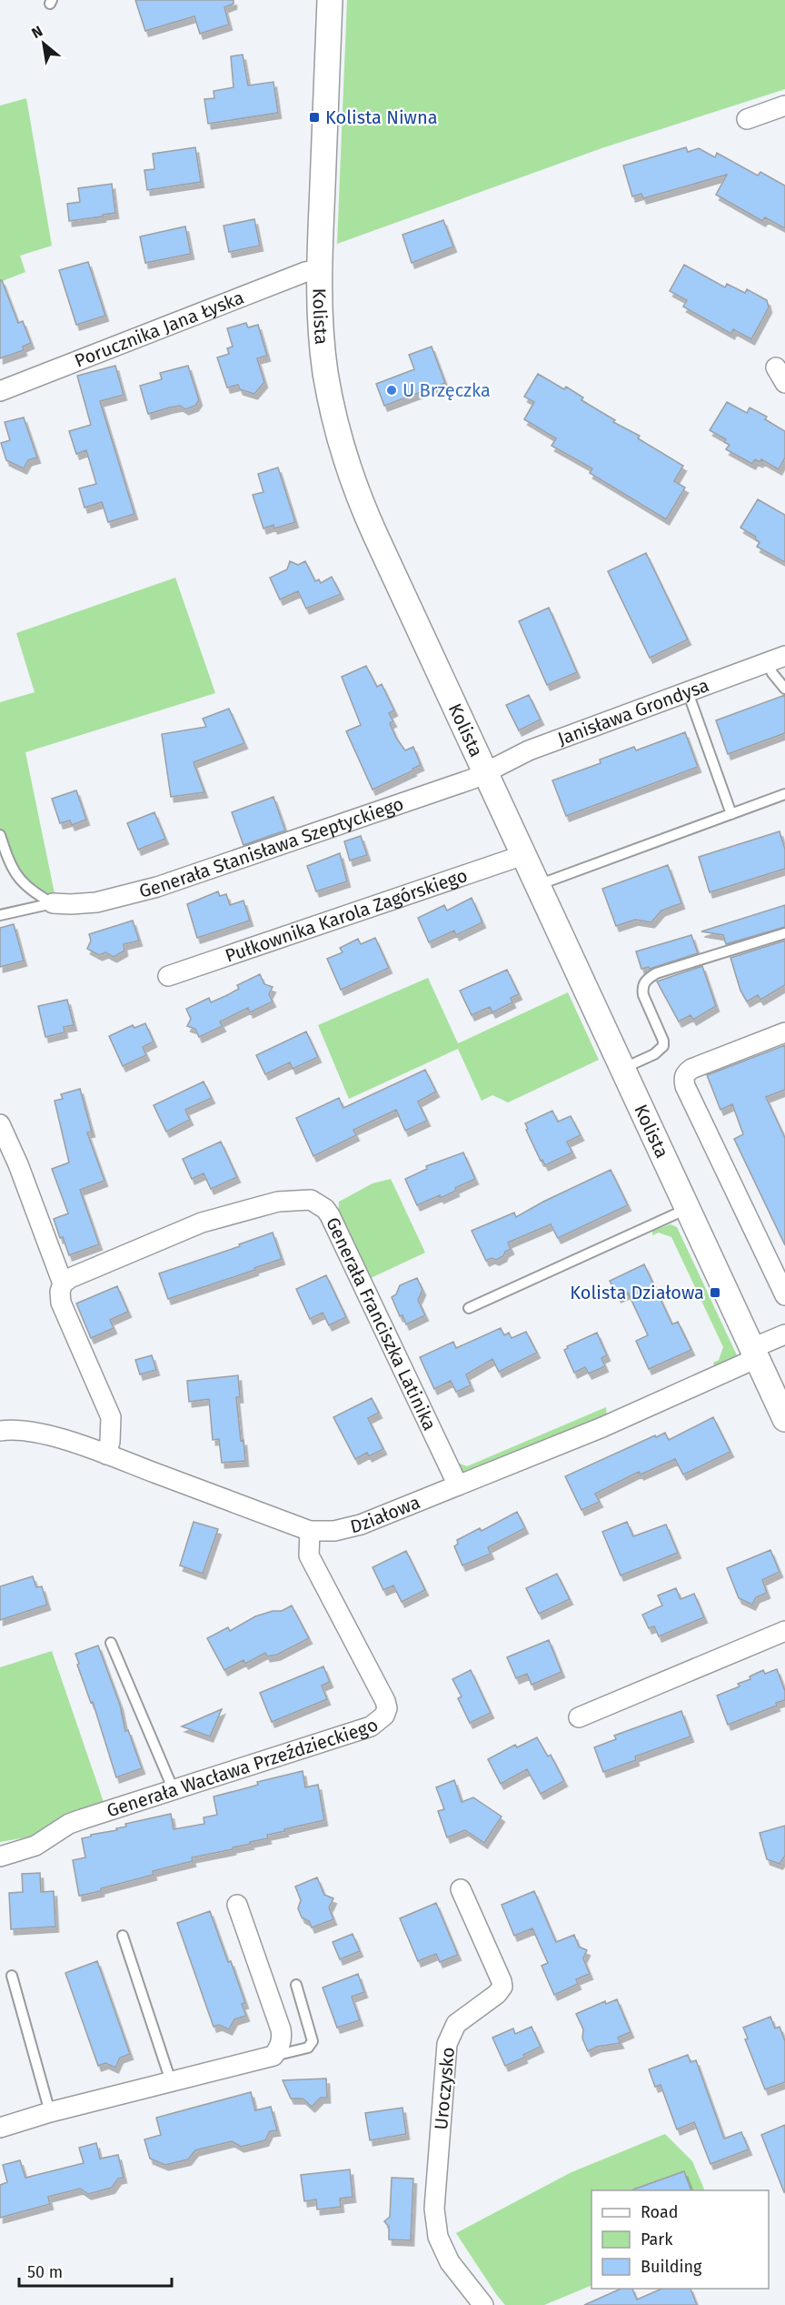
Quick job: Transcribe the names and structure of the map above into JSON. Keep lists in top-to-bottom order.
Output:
{
  "streets": {
    "street": [
      "Kolista",
      "Porucznika Jana Łyska",
      "Janisława Grondysa",
      "Generała Stanisława Szeptyckiego",
      "Pułkownika Karola Zagórskiego",
      "Generała Franciszka Latinika",
      "Działowa",
      "Generała Wacława Przeździeckiego",
      "Uroczysko"
    ]
  },
  "crossings": [
    ["Kolista", "Porucznika Jana Łyska"],
    ["Kolista", "Janisława Grondysa"],
    ["Kolista", "Generała Stanisława Szeptyckiego"],
    ["Kolista", "Pułkownika Karola Zagórskiego"],
    ["Kolista", "Działowa"],
    ["Janisława Grondysa", "Generała Stanisława Szeptyckiego"],
    ["Generała Franciszka Latinika", "Działowa"],
    ["Działowa", "Generała Wacława Przeździeckiego"]
  ],
  "places": {
    "transit": ["Kolista Niwna", "Kolista Działowa"],
    "other": ["U Brzęczka"]
  },
  "legend": ["Road", "Park", "Building"],
  "scale_bar": "50 m",
  "north": "top left"
}
